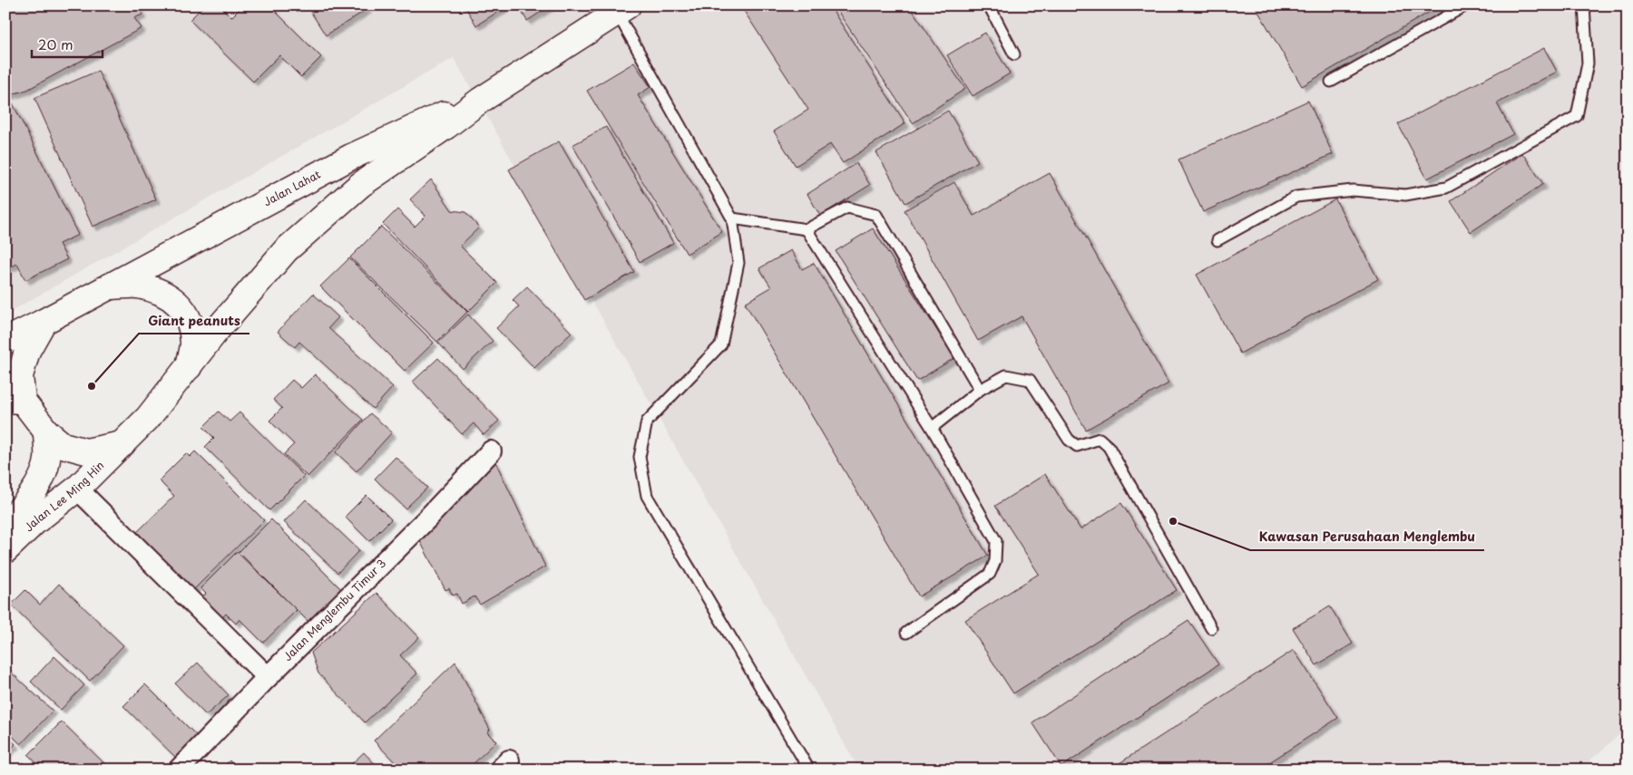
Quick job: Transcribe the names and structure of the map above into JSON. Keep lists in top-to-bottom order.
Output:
{
  "streets": {
    "main road": ["Jalan Lahat", "Jalan Lee Ming Hin"],
    "street": ["Jalan Menglembu Timur 3"]
  },
  "crossings": [
    ["Jalan Lahat", "Jalan Lee Ming Hin"]
  ],
  "places": ["Giant peanuts", "Kawasan Perusahaan Menglembu"],
  "scale_bar": "20 m"
}
